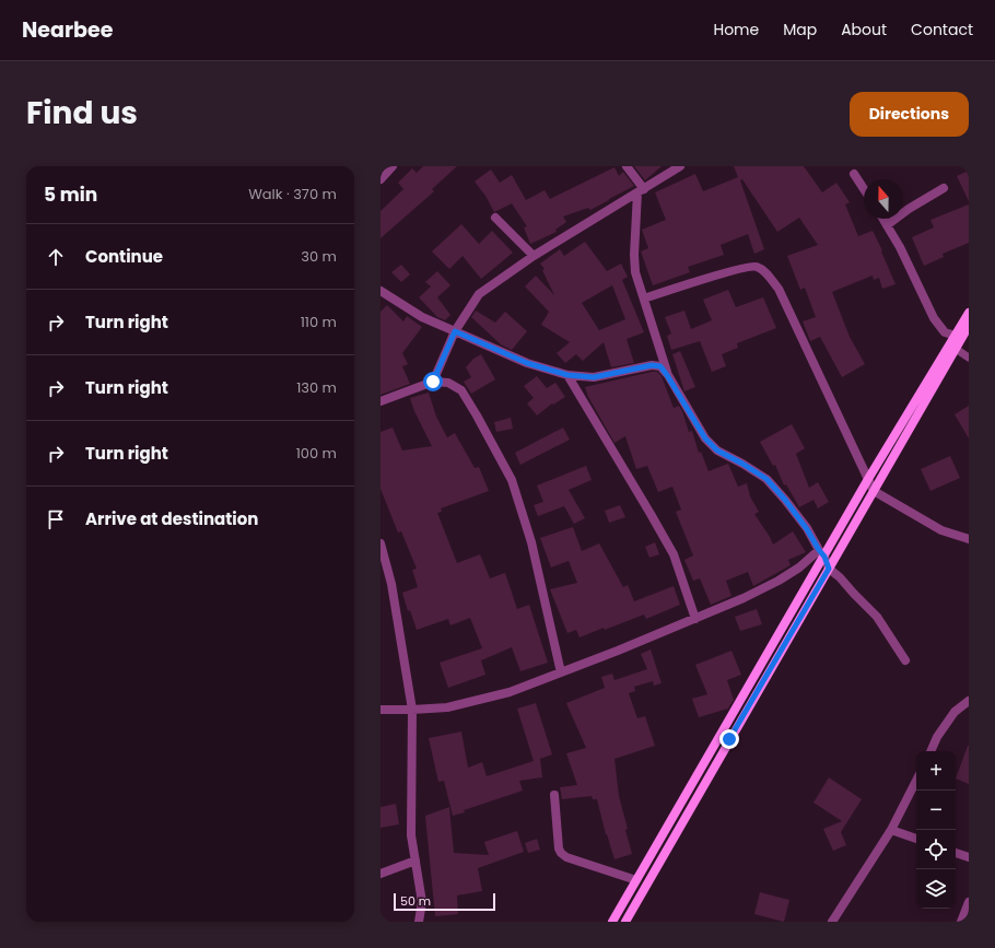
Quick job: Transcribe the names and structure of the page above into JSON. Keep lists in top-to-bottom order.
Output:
{
  "scale_bar": "50 m",
  "north": "top",
  "page": {
    "header": "Nearbee",
    "nav": [
      "Home",
      "Map",
      "About",
      "Contact"
    ],
    "title": "Find us",
    "buttons": "Directions",
    "heading": ["5 min", "Walk · 370 m"],
    "list": [
      ["Continue", "30 m"],
      ["Turn right", "110 m"],
      ["Turn right", "130 m"],
      ["Turn right", "100 m"],
      "Arrive at destination"
    ],
    "map_buttons": ["+", "−"],
    "scale": "50 m"
  }
}
